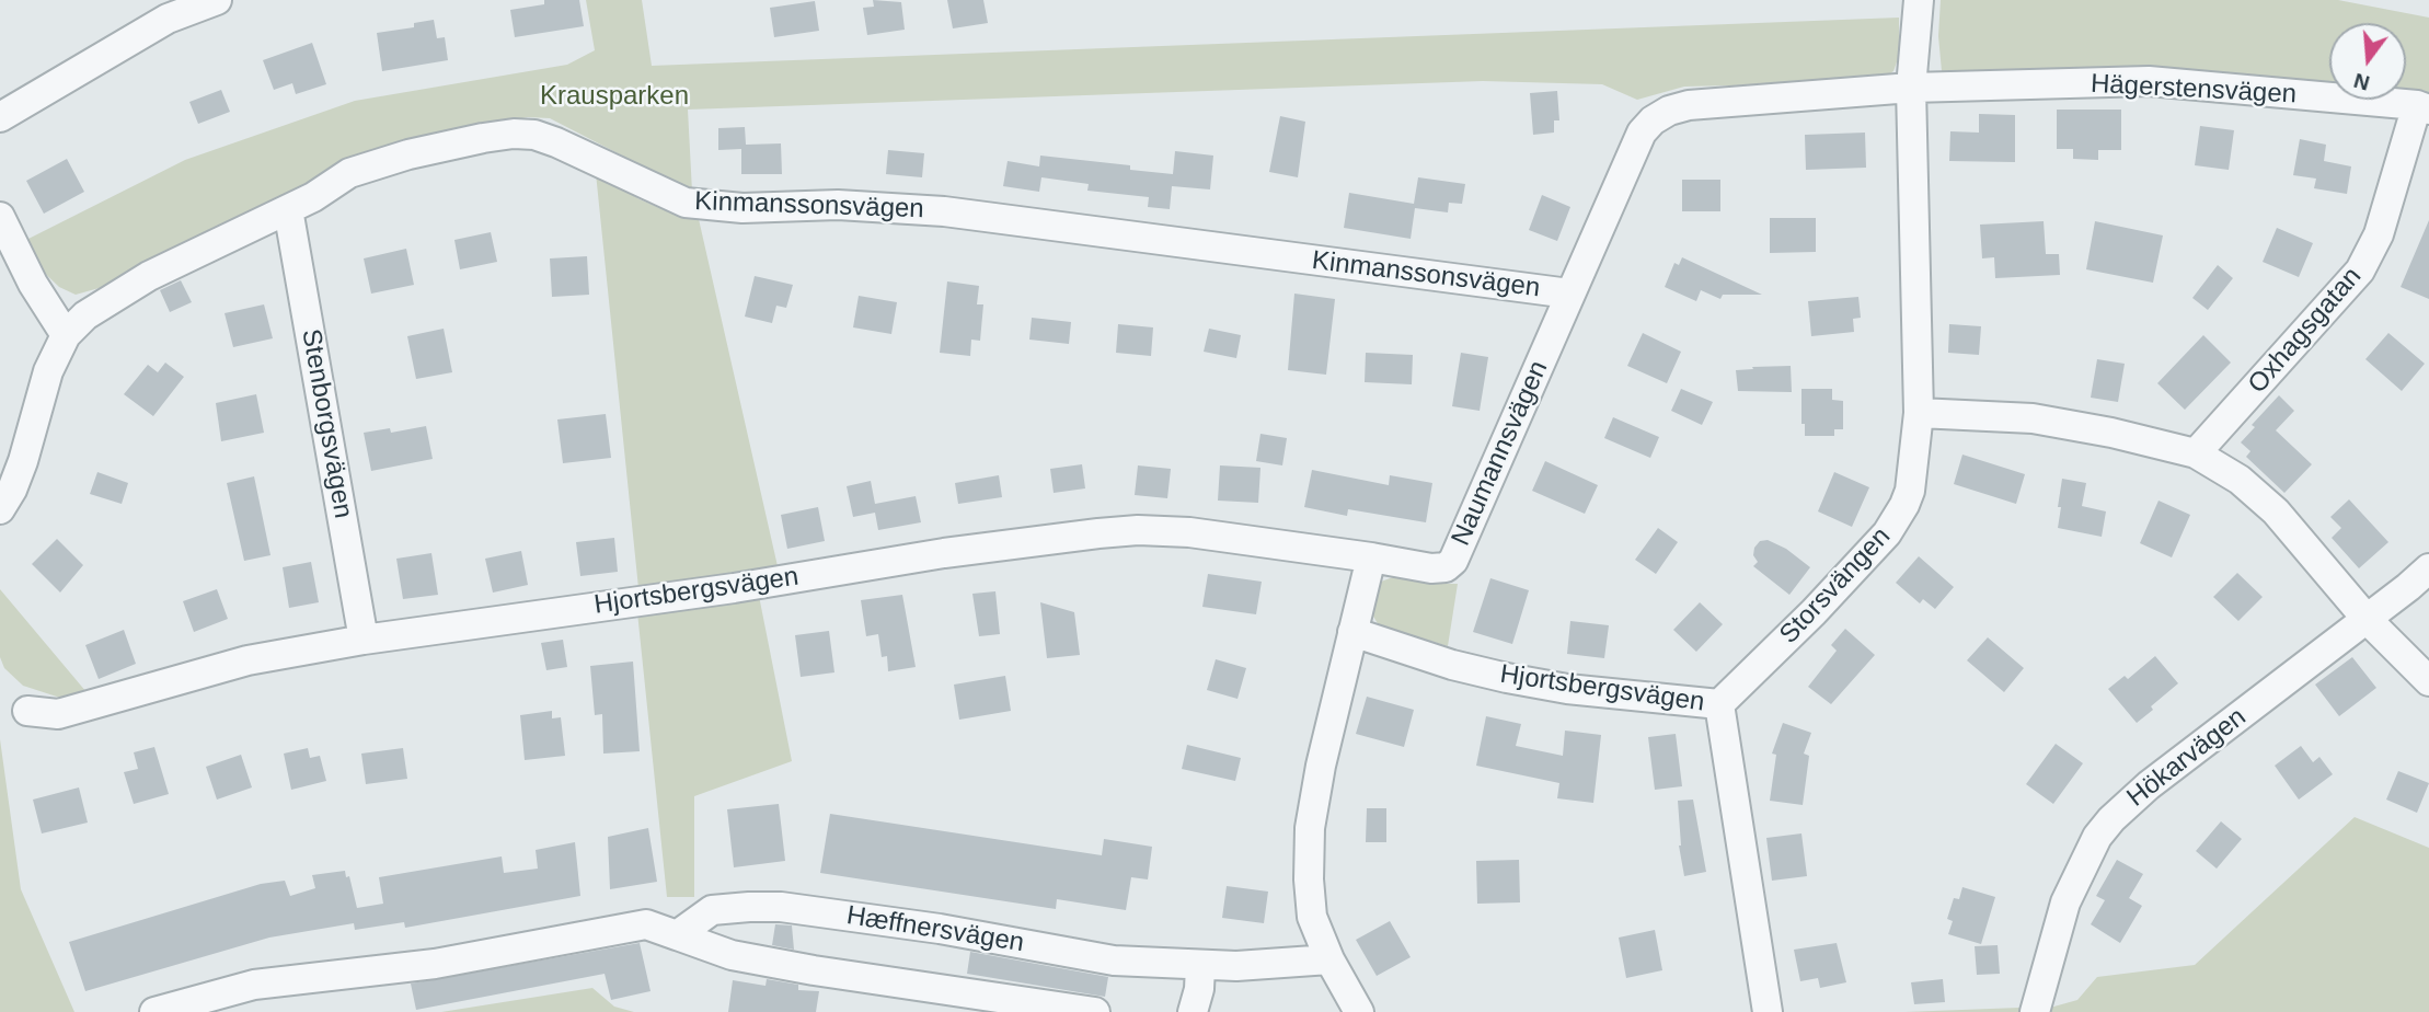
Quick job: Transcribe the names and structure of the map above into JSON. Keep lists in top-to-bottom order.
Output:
{
  "streets": {
    "street": [
      "Hägerstensvägen",
      "Kinmanssonsvägen",
      "Oxhagsgatan",
      "Stenborgsvägen",
      "Naumannsvägen",
      "Storsvängen",
      "Hjortsbergsvägen",
      "Hökarvägen",
      "Hæffnersvägen"
    ]
  },
  "crossings": [
    ["Hägerstensvägen", "Oxhagsgatan"],
    ["Hägerstensvägen", "Naumannsvägen"],
    ["Hägerstensvägen", "Storsvängen"],
    ["Kinmanssonsvägen", "Stenborgsvägen"],
    ["Kinmanssonsvägen", "Naumannsvägen"],
    ["Stenborgsvägen", "Hjortsbergsvägen"],
    ["Naumannsvägen", "Storsvängen"],
    ["Naumannsvägen", "Hjortsbergsvägen"],
    ["Storsvängen", "Hjortsbergsvägen"]
  ],
  "parks": ["Krausparken"],
  "north": "bottom"
}
